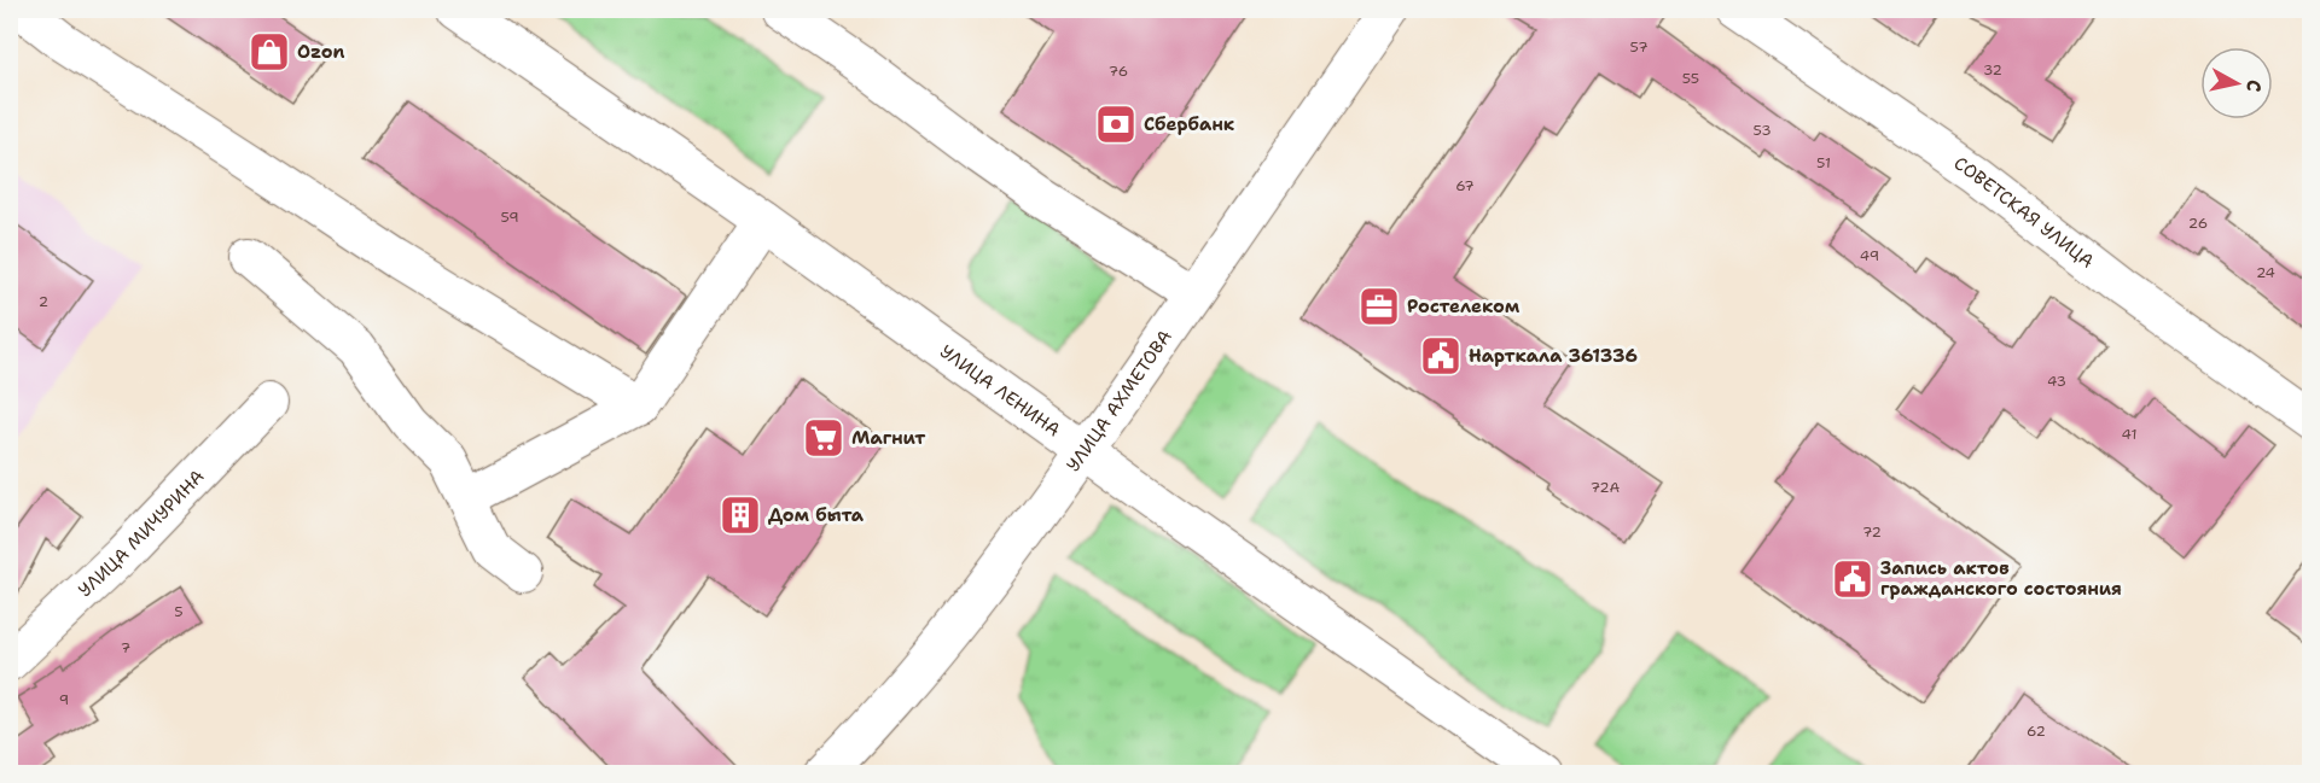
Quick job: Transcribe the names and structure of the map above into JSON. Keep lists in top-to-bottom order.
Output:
{
  "streets": {
    "street": [
      "СОВЕТСКАЯ УЛИЦА",
      "УЛИЦА ЛЕНИНА",
      "УЛИЦА АХМЕТОВА",
      "УЛИЦА МИЧУРИНА"
    ]
  },
  "crossings": [
    ["УЛИЦА ЛЕНИНА", "УЛИЦА АХМЕТОВА"]
  ],
  "places": {
    "shop": ["Ozon"],
    "bank": ["Сбербанк"],
    "office": ["Ростелеком"],
    "public building": ["Нарткала 361336", "Запись актов гражданского состояния"],
    "supermarket": ["Магнит"],
    "building": ["Дом быта"]
  },
  "house_numbers": [
    "57",
    "32",
    "76",
    "55",
    "53",
    "51",
    "67",
    "59",
    "26",
    "49",
    "24",
    "2",
    "43",
    "41",
    "72А",
    "72",
    "5",
    "7",
    "9",
    "62"
  ],
  "north": "right"
}
